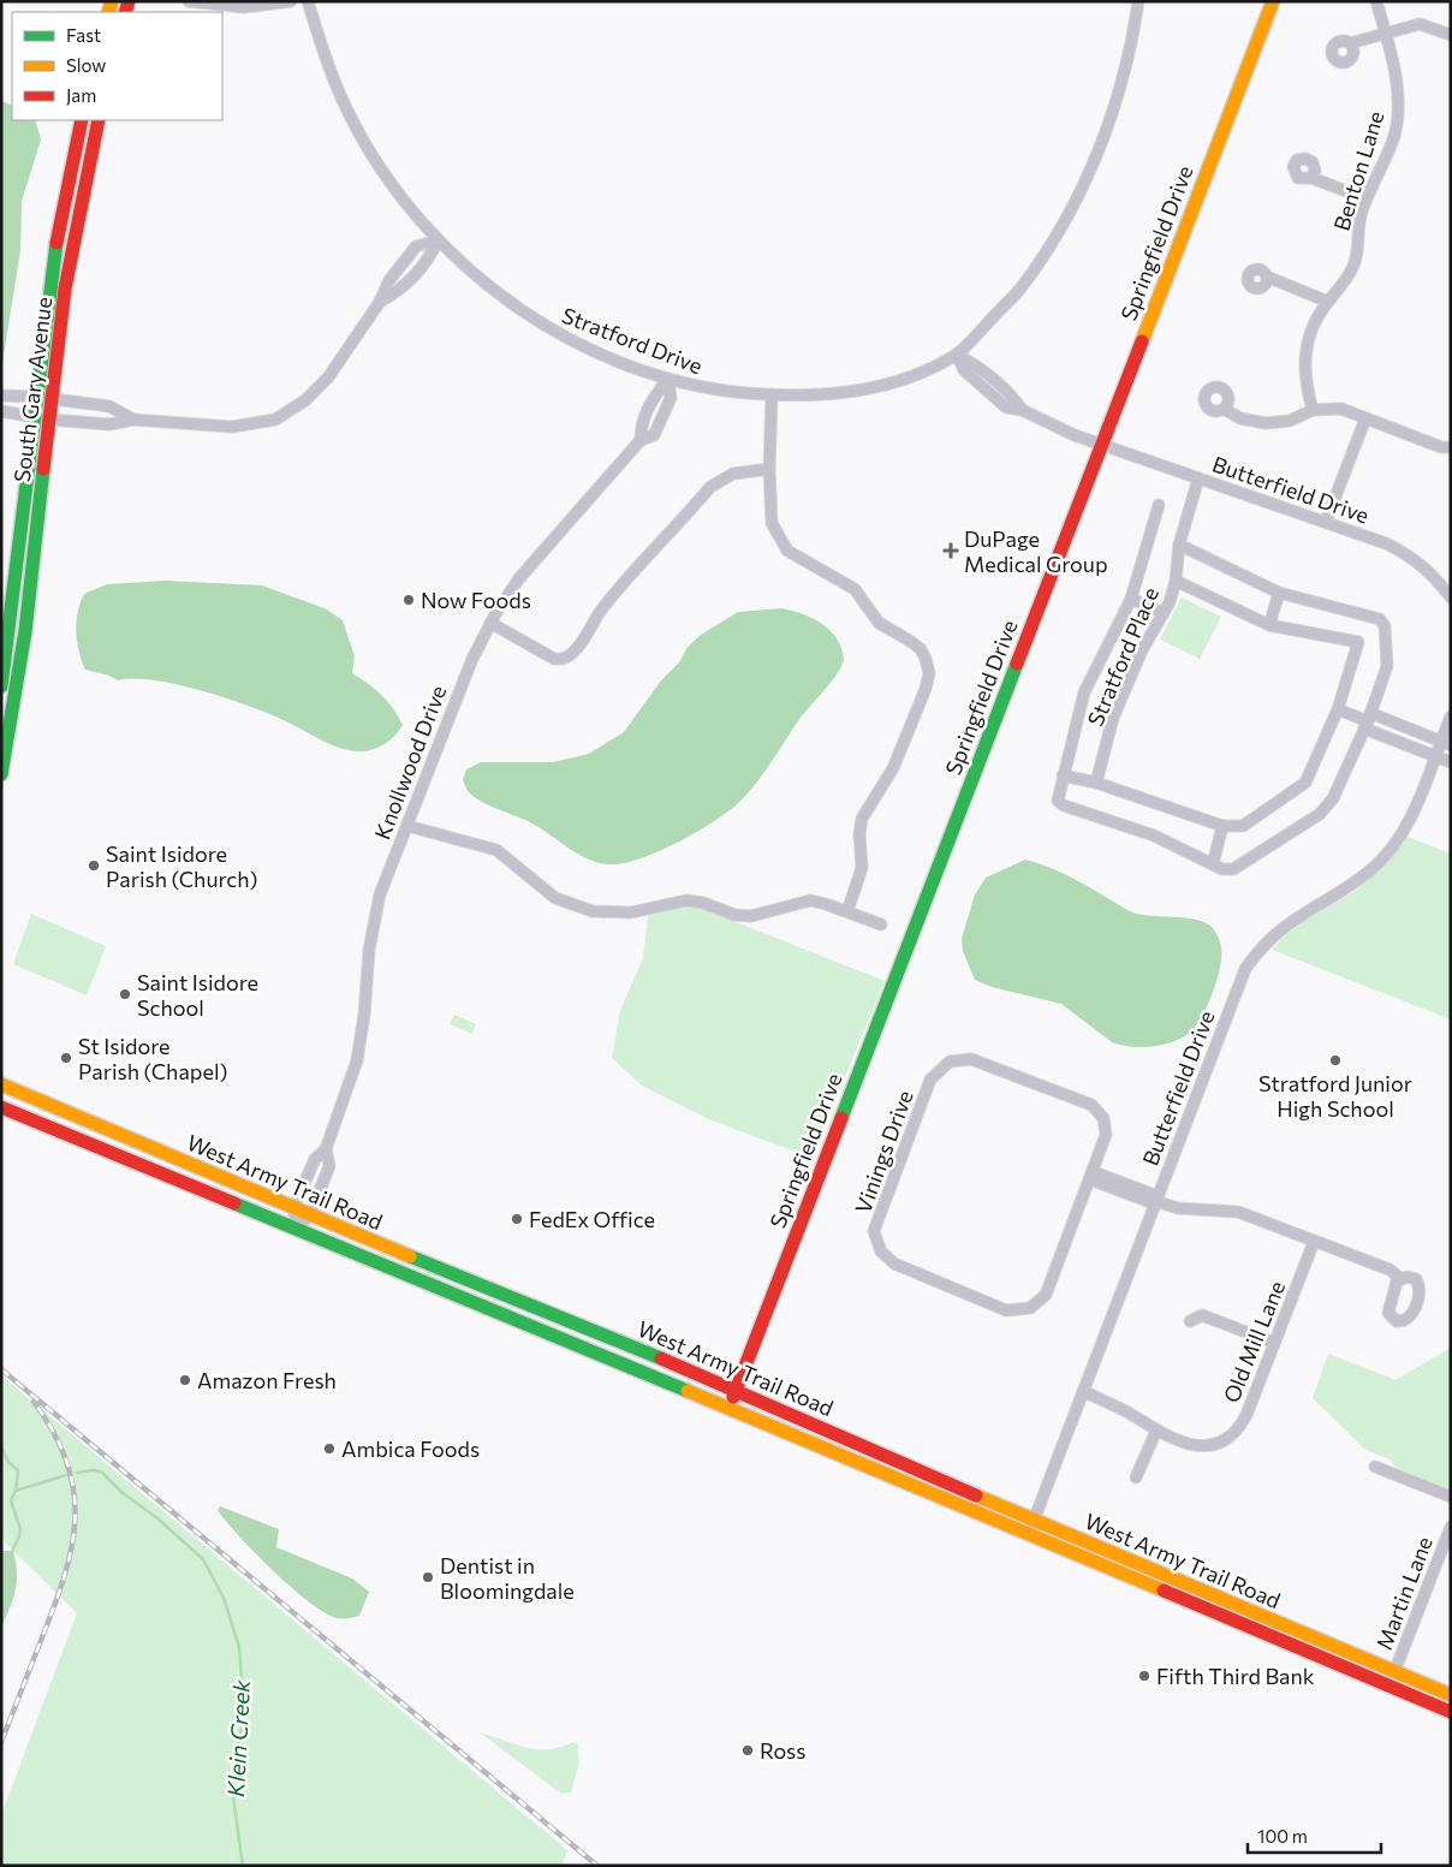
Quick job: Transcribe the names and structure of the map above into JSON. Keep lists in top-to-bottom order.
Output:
{
  "streets": {
    "main road": ["Springfield Drive", "South Gary Avenue", "West Army Trail Road"],
    "street": [
      "Benton Lane",
      "Stratford Drive",
      "Butterfield Drive",
      "Stratford Place",
      "Knollwood Drive",
      "Vinings Drive",
      "Old Mill Lane",
      "Martin Lane"
    ]
  },
  "crossings": [
    ["Springfield Drive", "Butterfield Drive"],
    ["Springfield Drive", "West Army Trail Road"],
    ["Stratford Drive", "Butterfield Drive"],
    ["Stratford Drive", "Knollwood Drive"],
    ["Butterfield Drive", "Stratford Place"],
    ["Butterfield Drive", "West Army Trail Road"],
    ["Butterfield Drive", "Old Mill Lane"],
    ["Knollwood Drive", "West Army Trail Road"],
    ["West Army Trail Road", "Martin Lane"]
  ],
  "water": ["Klein Creek"],
  "places": {
    "health": ["DuPage Medical Group"],
    "other": [
      "Now Foods",
      "Saint Isidore Parish (Church)",
      "Saint Isidore School",
      "St Isidore Parish (Chapel)",
      "Stratford Junior High School",
      "FedEx Office",
      "Amazon Fresh",
      "Ambica Foods",
      "Dentist in Bloomingdale",
      "Fifth Third Bank",
      "Ross"
    ]
  },
  "legend": ["Fast", "Slow", "Jam"],
  "scale_bar": "100 m"
}
